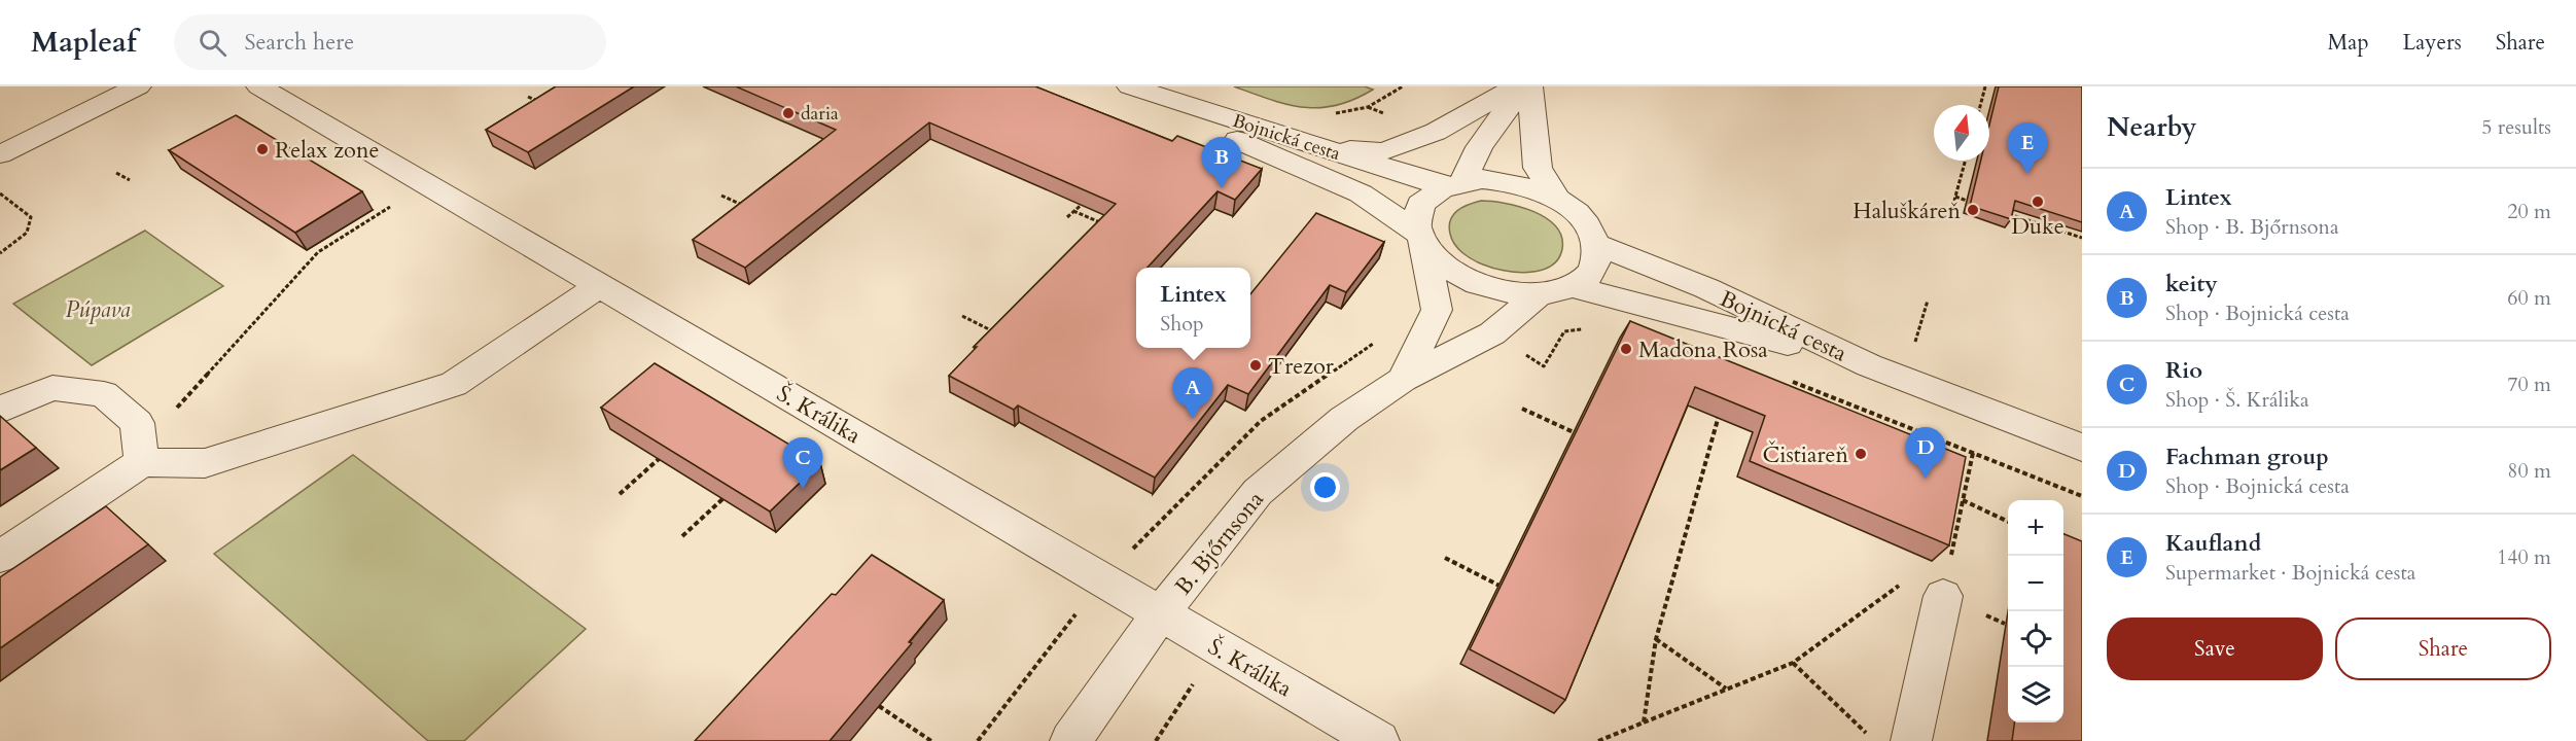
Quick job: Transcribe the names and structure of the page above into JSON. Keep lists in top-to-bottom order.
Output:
{
  "streets": {
    "street": ["Bojnická cesta", "Š. Králika", "B. Bjőrnsona"]
  },
  "crossings": [
    ["Bojnická cesta", "B. Bjőrnsona"],
    ["Š. Králika", "B. Bjőrnsona"]
  ],
  "parks": ["Púpava"],
  "places": [
    "daria",
    "Relax zone",
    "Duke",
    "Haluškáreň",
    "Madona Rosa",
    "Trezor",
    "Čistiareň"
  ],
  "north": "top",
  "page": {
    "header": "Mapleaf",
    "search": "Search here",
    "nav": ["Map", "Layers", "Share"],
    "heading": ["Nearby", "5 results"],
    "pins": [
      "E",
      "B",
      "A",
      "D",
      "C"
    ],
    "list": [
      {
        "mark": "A",
        "name": "Lintex",
        "note": "Shop · B. Bjőrnsona",
        "value": "20 m"
      },
      {
        "mark": "B",
        "name": "keity",
        "note": "Shop · Bojnická cesta",
        "value": "60 m"
      },
      {
        "mark": "C",
        "name": "Rio",
        "note": "Shop · Š. Králika",
        "value": "70 m"
      },
      {
        "mark": "D",
        "name": "Fachman group",
        "note": "Shop · Bojnická cesta",
        "value": "80 m"
      },
      {
        "mark": "E",
        "name": "Kaufland",
        "note": "Supermarket · Bojnická cesta",
        "value": "140 m"
      }
    ],
    "popup": ["Lintex", "Shop"],
    "map_buttons": ["+", "−"],
    "buttons": ["Save", "Share"]
  }
}
